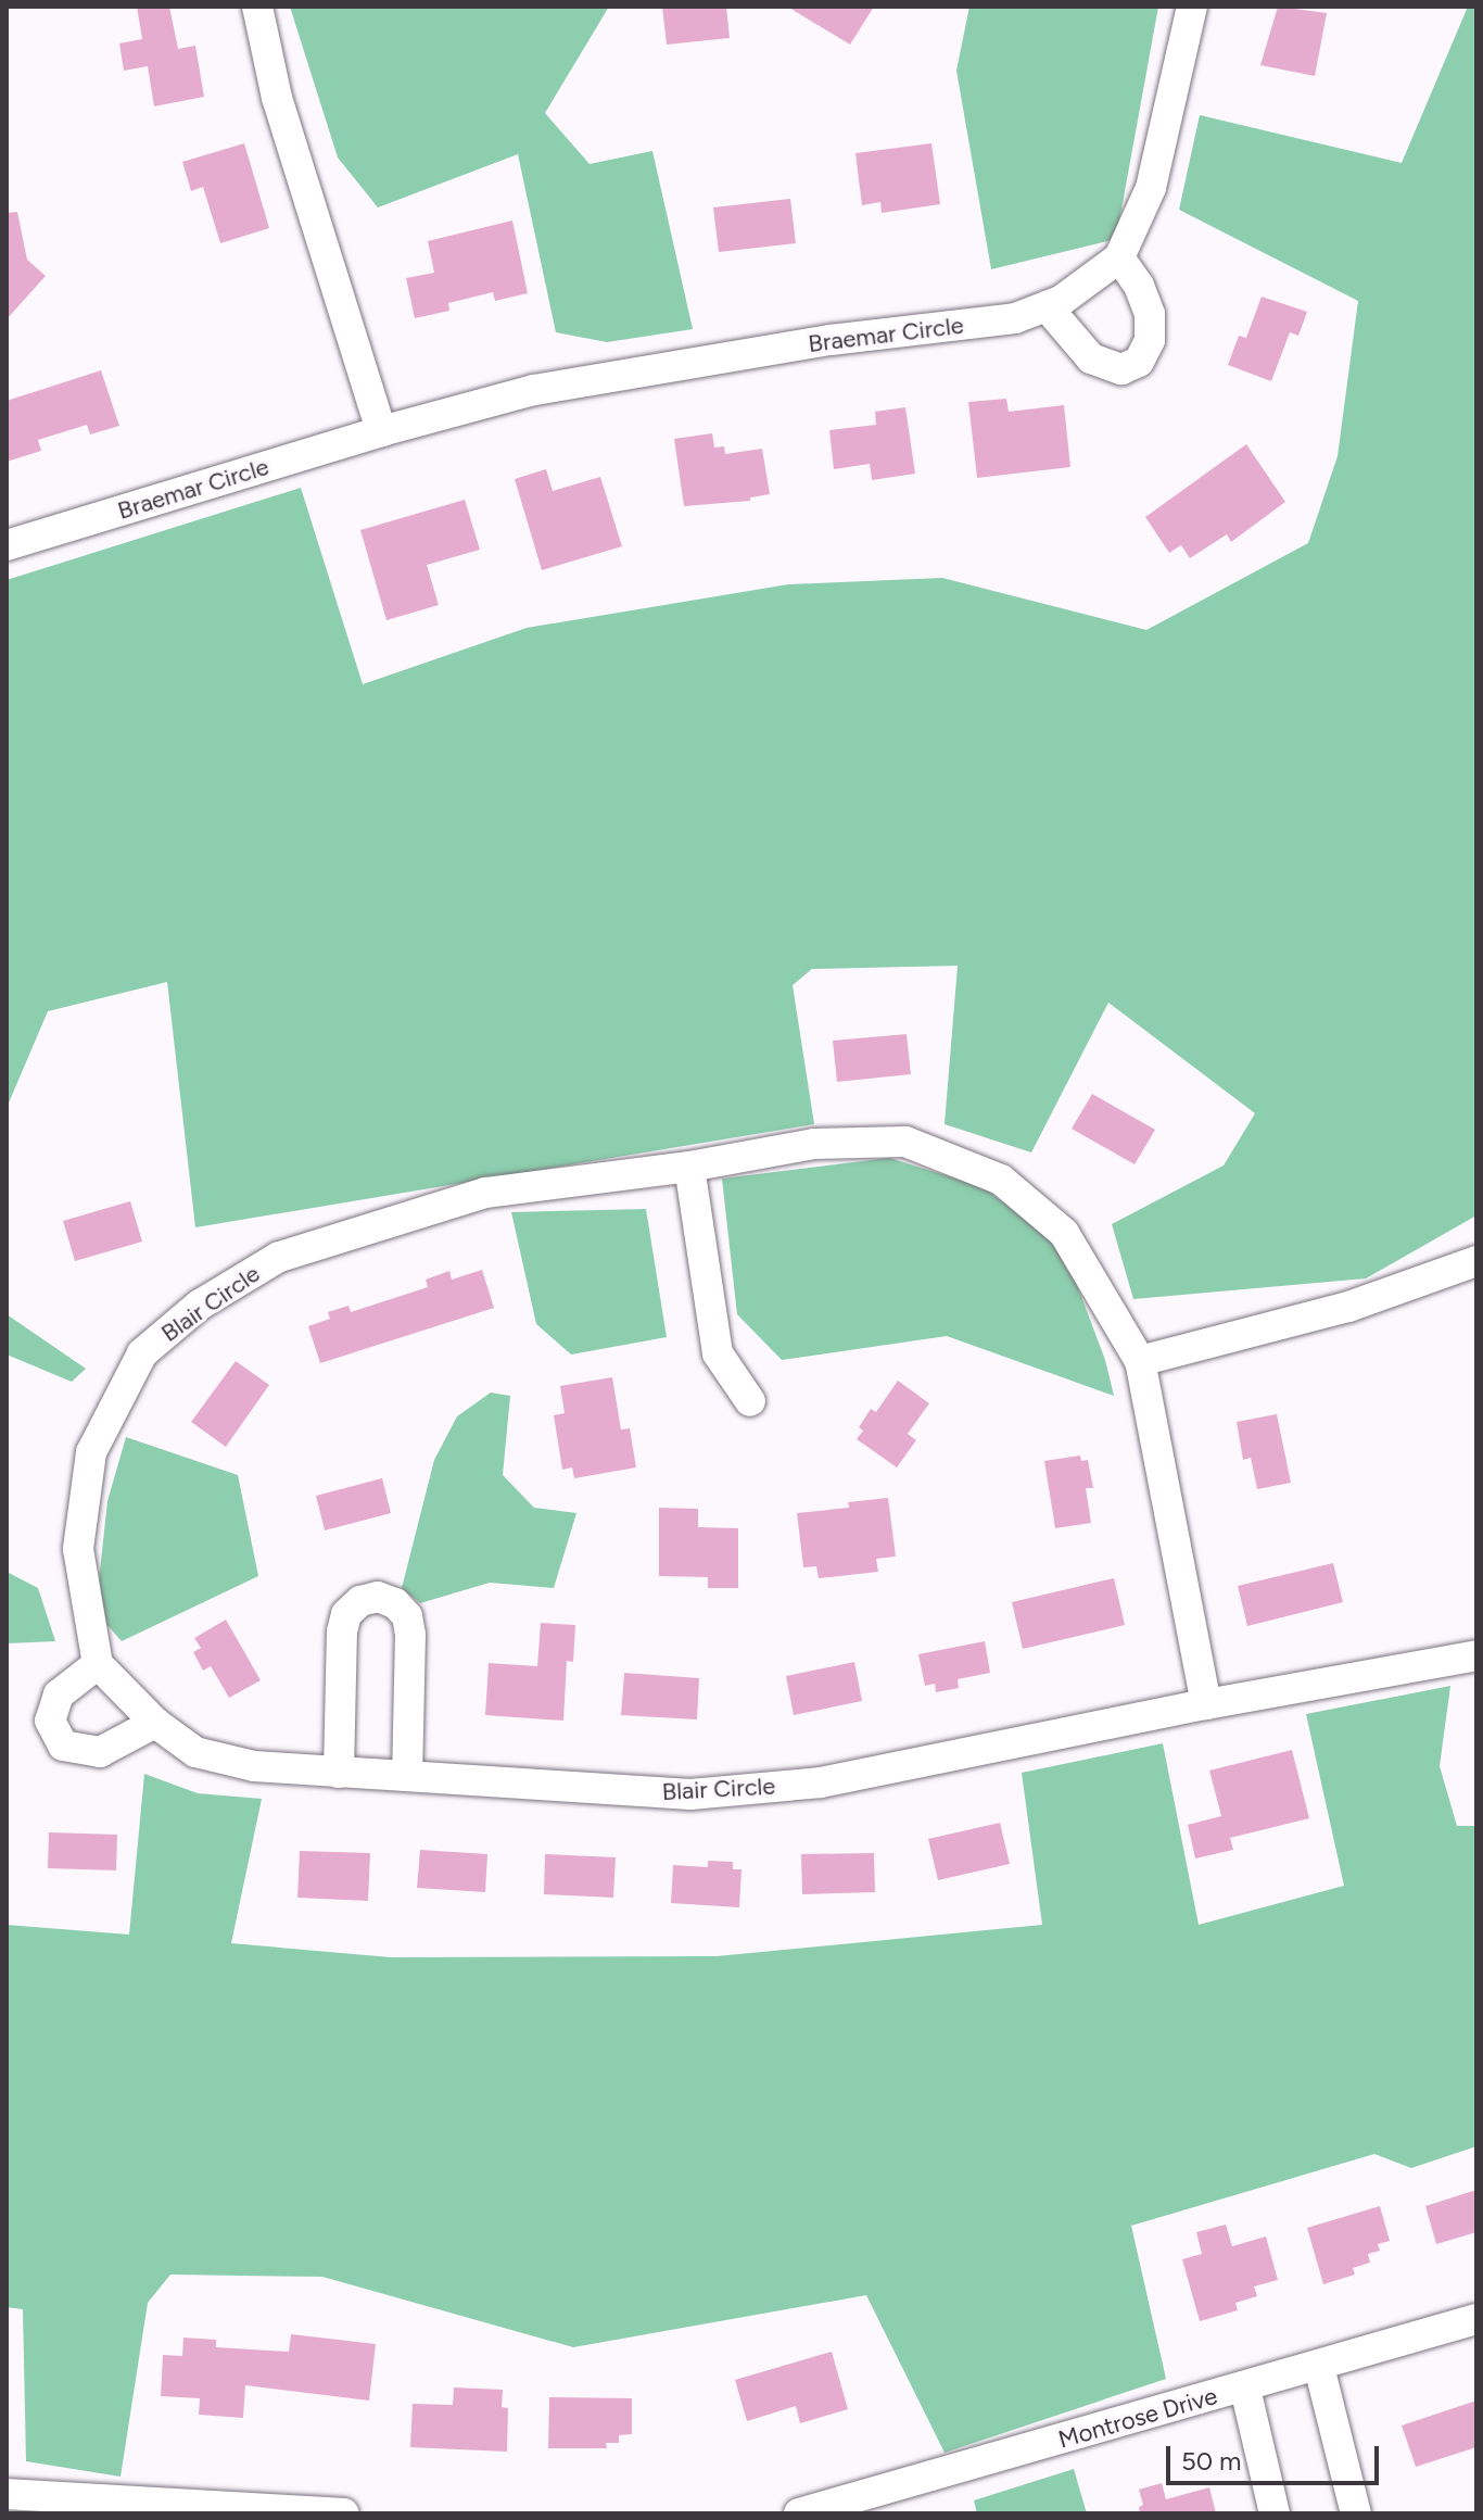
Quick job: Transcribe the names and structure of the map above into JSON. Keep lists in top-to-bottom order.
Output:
{
  "streets": {
    "street": ["Braemar Circle", "Blair Circle", "Montrose Drive"]
  },
  "scale_bar": "50 m"
}
